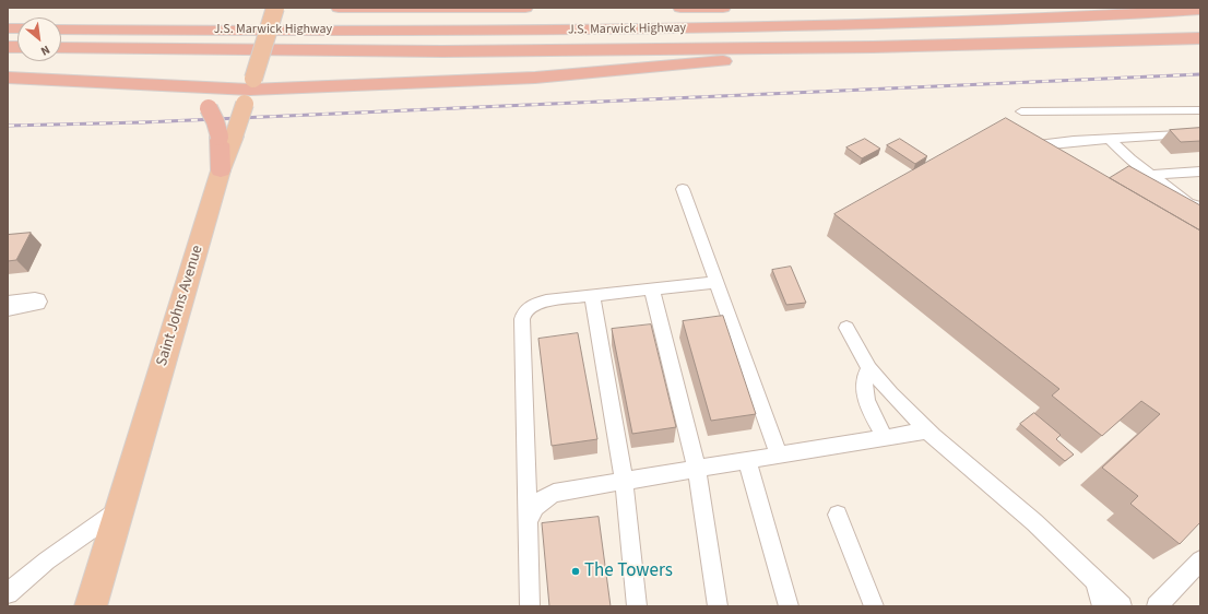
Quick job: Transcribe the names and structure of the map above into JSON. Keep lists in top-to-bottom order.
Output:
{
  "streets": {
    "highway": ["J.S. Marwick Highway", "Saint Johns Avenue"]
  },
  "places": ["The Towers"],
  "north": "bottom right"
}
